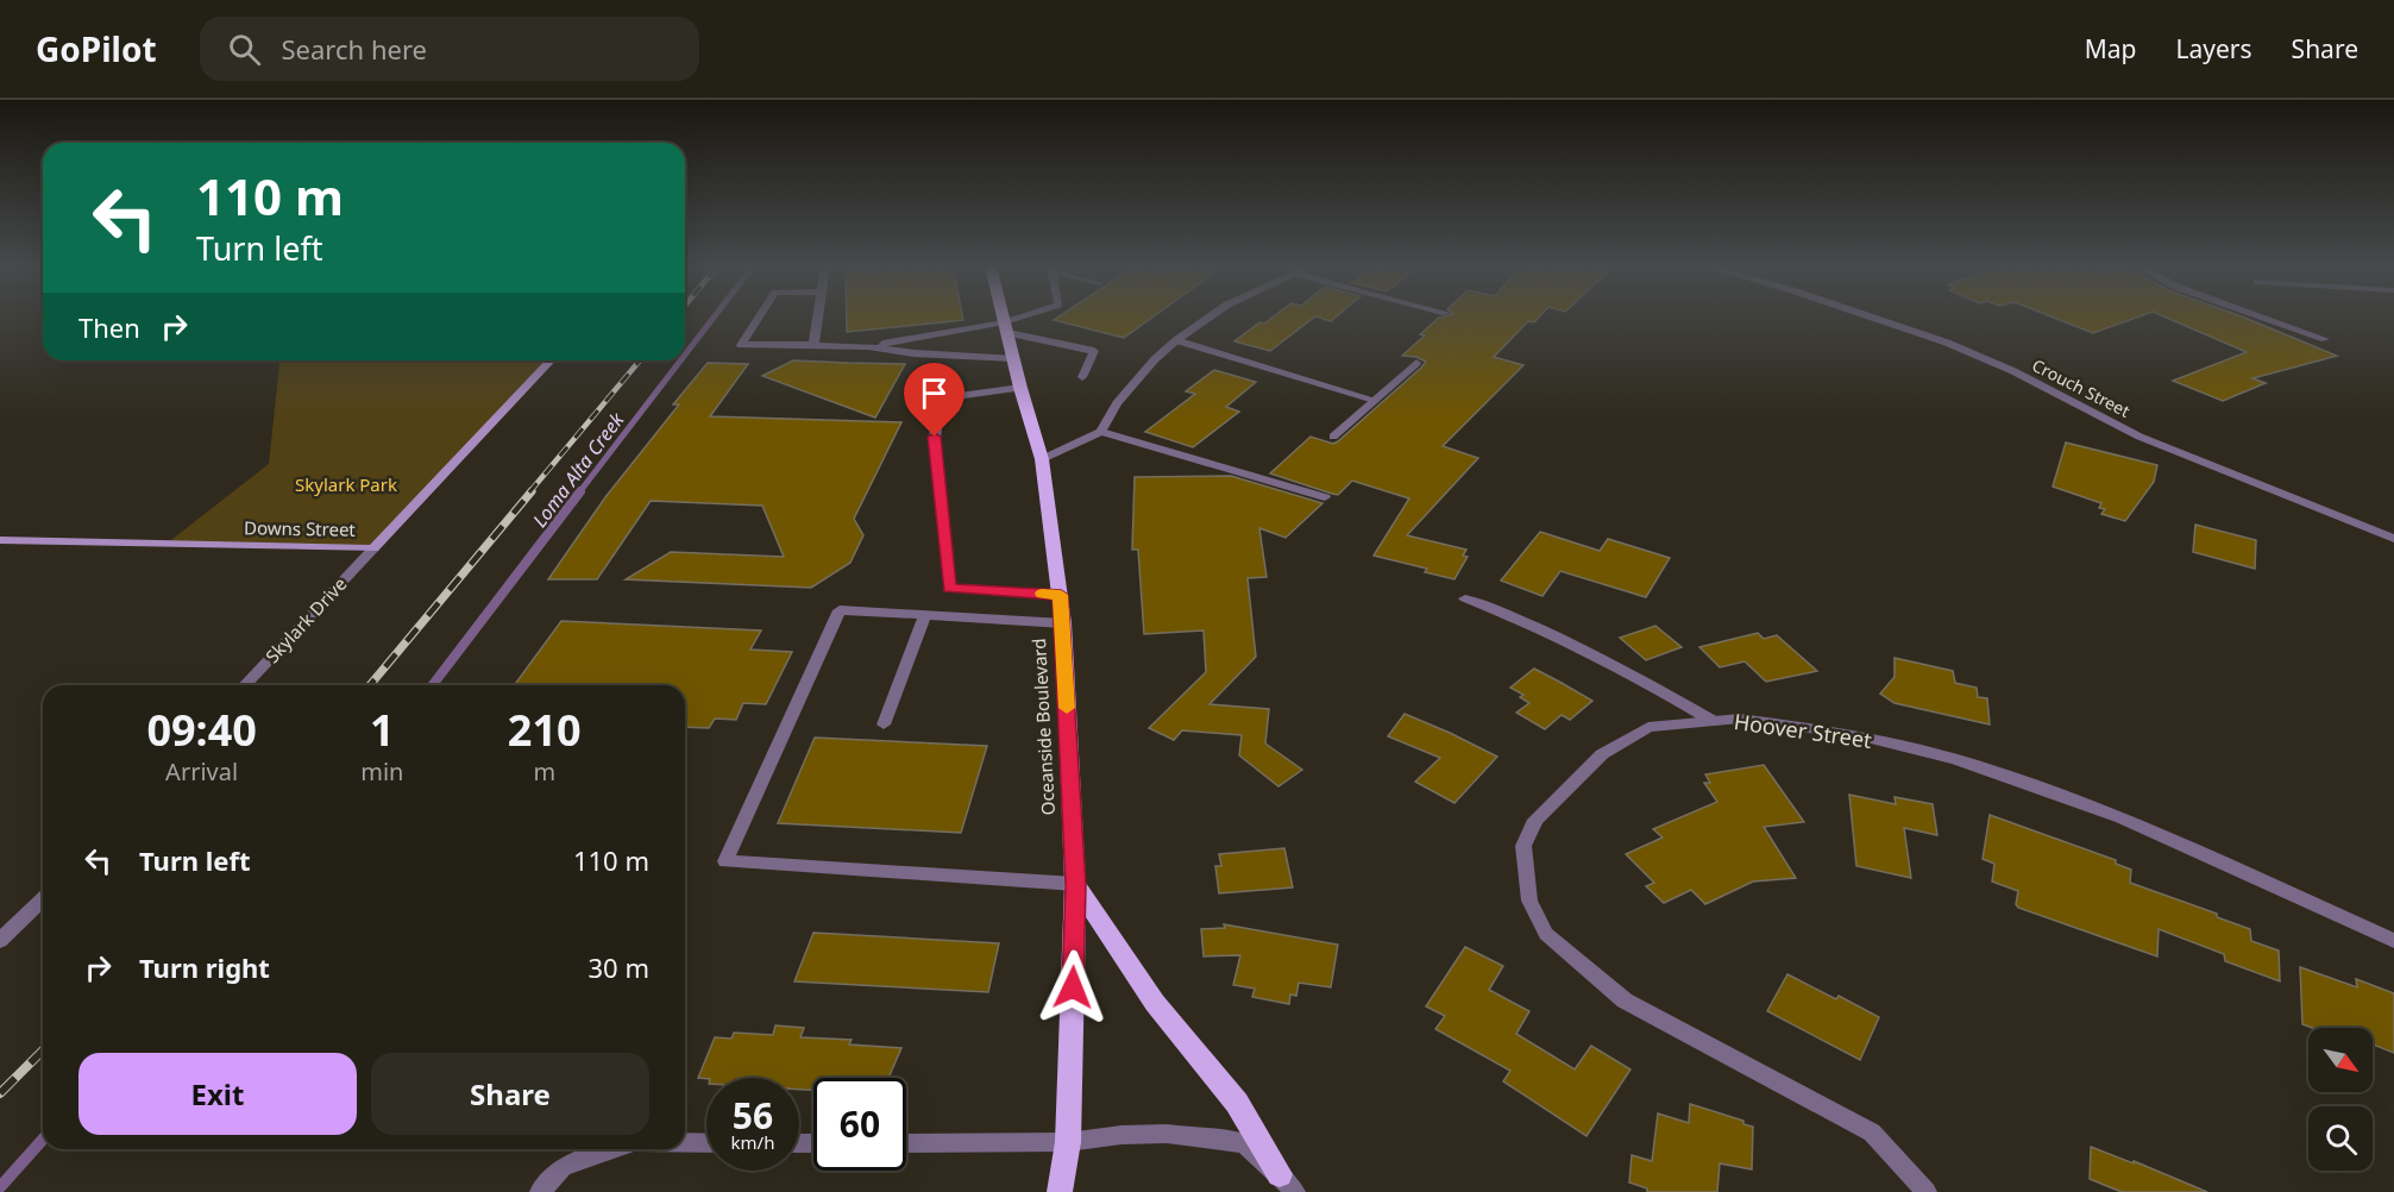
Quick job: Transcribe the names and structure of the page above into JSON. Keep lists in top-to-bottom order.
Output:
{
  "streets": {
    "main road": ["Downs Street", "Oceanside Boulevard"],
    "street": ["Crouch Street", "Skylark Drive", "Hoover Street"]
  },
  "crossings": [
    ["Downs Street", "Skylark Drive"]
  ],
  "water": ["Loma Alta Creek"],
  "parks": ["Skylark Park"],
  "north": "bottom right",
  "page": {
    "header": "GoPilot",
    "search": "Search here",
    "nav": ["Map", "Layers", "Share"],
    "turn": ["110 m", "Turn left"],
    "then": "Then",
    "eta": [
      "09:40",
      "Arrival",
      "1",
      "min",
      "210",
      "m"
    ],
    "list": [
      {
        "name": "Turn left",
        "value": "110 m"
      },
      {
        "name": "Turn right",
        "value": "30 m"
      }
    ],
    "buttons": ["Exit", "Share"],
    "speed": "56 km/h",
    "limit": "60"
  }
}
